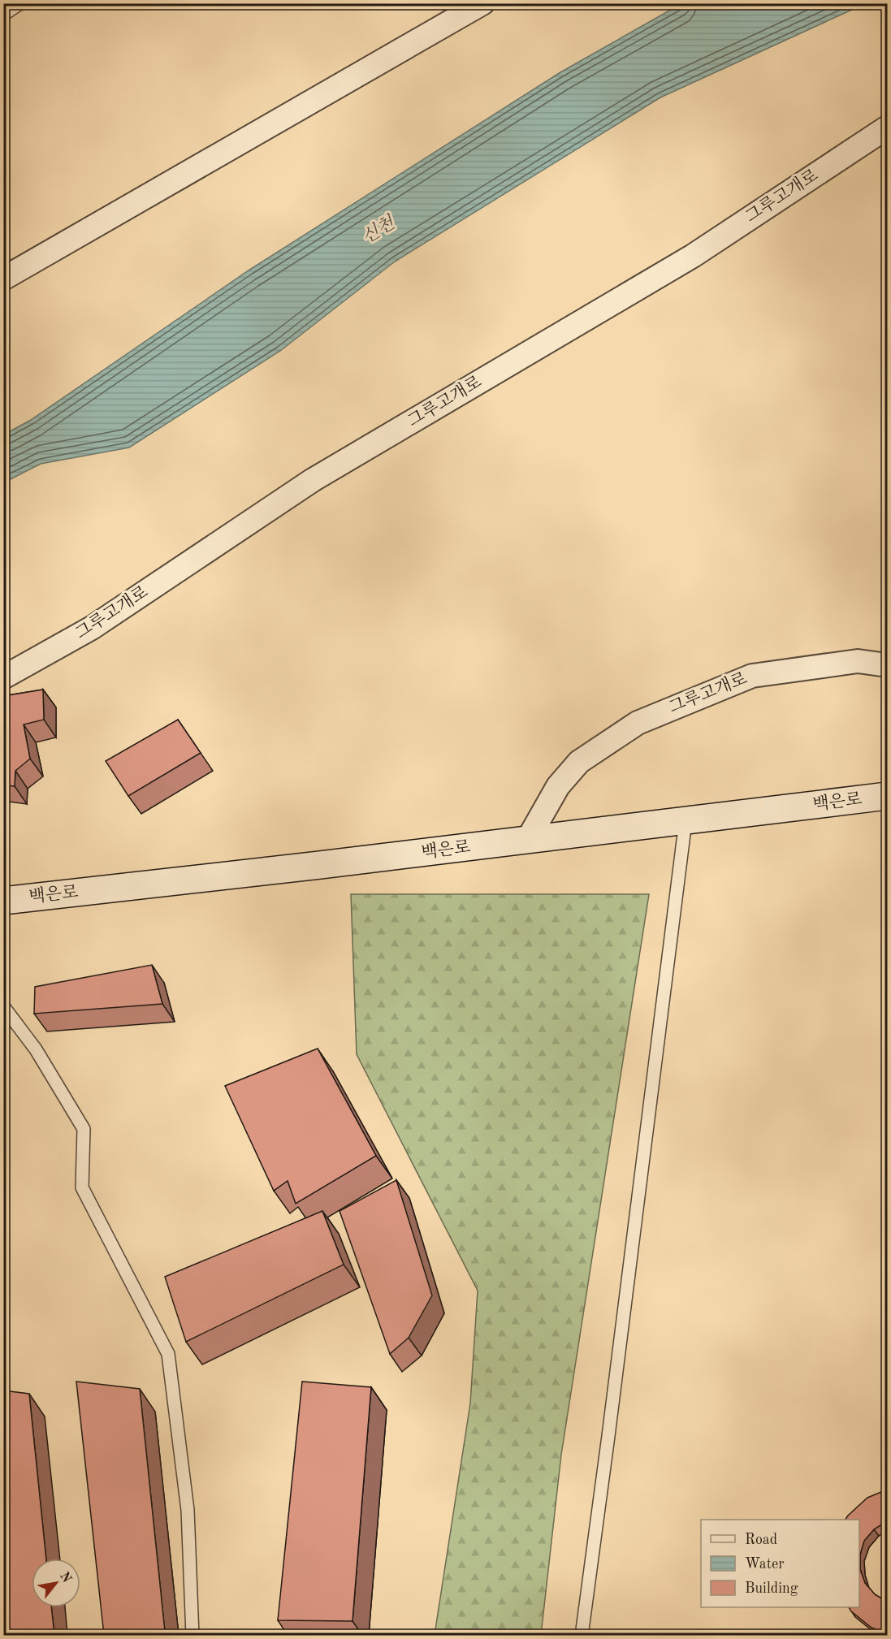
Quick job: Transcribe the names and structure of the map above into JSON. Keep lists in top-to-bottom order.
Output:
{
  "streets": {
    "main road": ["백은로"],
    "street": ["그루고개로"]
  },
  "crossings": [
    ["그루고개로", "백은로"]
  ],
  "water": ["신천"],
  "legend": ["Road", "Water", "Building"],
  "north": "top right"
}
